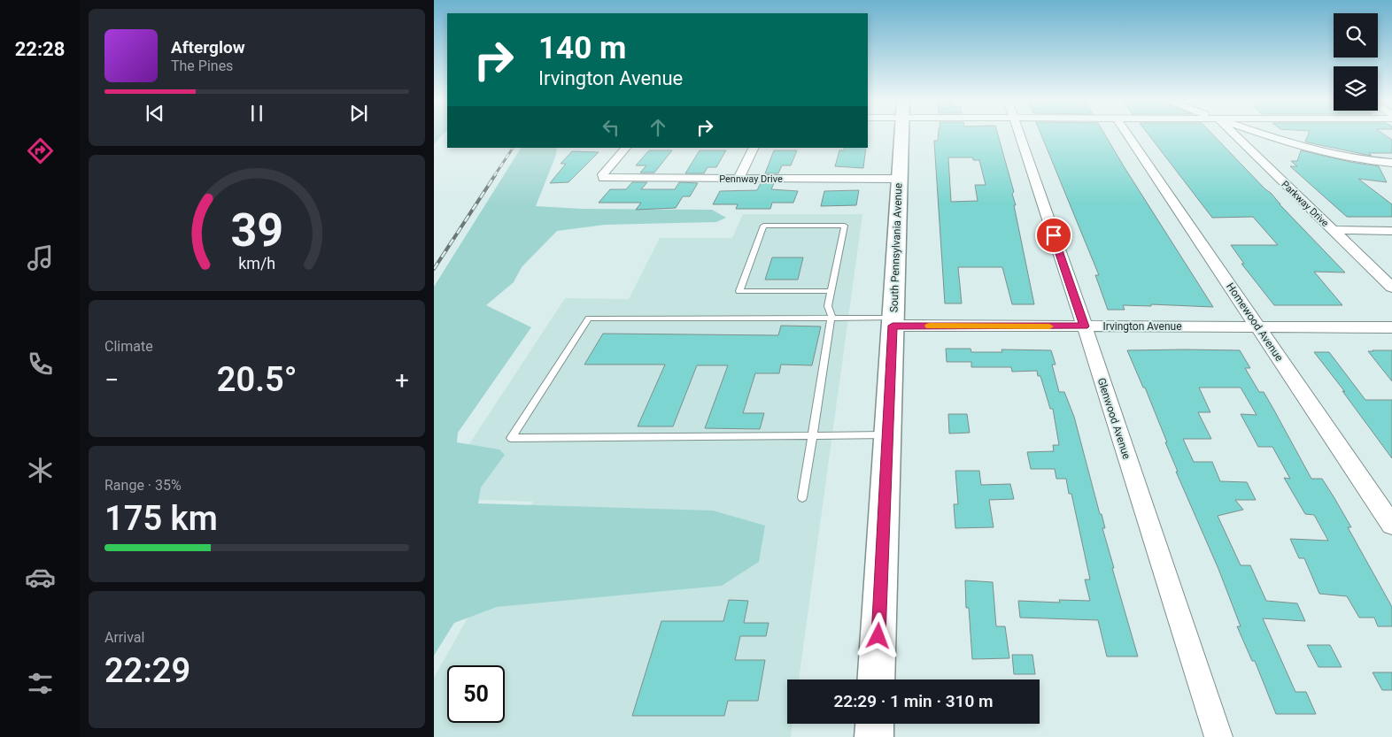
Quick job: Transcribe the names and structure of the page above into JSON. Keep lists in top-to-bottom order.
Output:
{
  "streets": {
    "main road": ["South Pennsylvania Avenue"],
    "street": [
      "Pennway Drive",
      "Parkway Drive",
      "Homewood Avenue",
      "Irvington Avenue",
      "Glenwood Avenue"
    ]
  },
  "crossings": [
    ["Pennway Drive", "South Pennsylvania Avenue"],
    ["South Pennsylvania Avenue", "Irvington Avenue"],
    ["Homewood Avenue", "Irvington Avenue"],
    ["Irvington Avenue", "Glenwood Avenue"]
  ],
  "page": {
    "tabs": "22:28",
    "turn": ["140 m", "Irvington Avenue"],
    "song": ["Afterglow", "The Pines"],
    "tile": [
      "Climate",
      ["Range · 35%", "175 km"],
      ["Arrival", "22:29"]
    ],
    "heat": ["−", "20.5°", "+"],
    "limit": "50",
    "trip": "22:29 · 1 min · 310 m",
    "gauge": ["39", "km/h"]
  }
}
